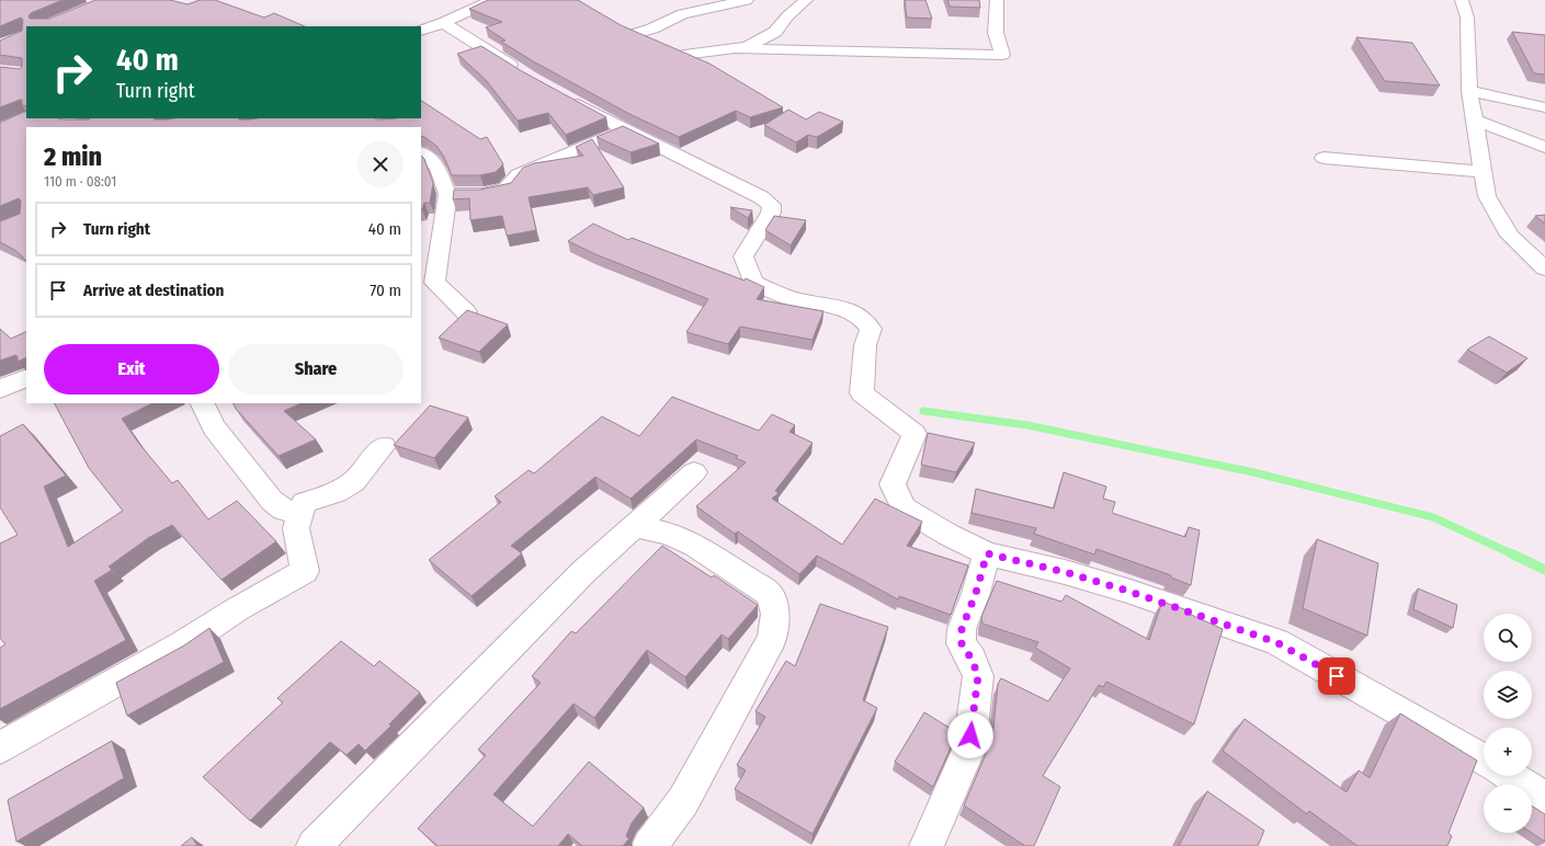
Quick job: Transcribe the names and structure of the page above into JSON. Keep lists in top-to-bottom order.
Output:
{
  "page": {
    "turn": ["40 m", "Turn right"],
    "heading": ["2 min", "110 m · 08:01"],
    "list": [
      {
        "name": "Turn right",
        "value": "40 m"
      },
      {
        "name": "Arrive at destination",
        "value": "70 m"
      }
    ],
    "buttons": ["Exit", "Share"],
    "map_buttons": ["+", "−"]
  }
}
